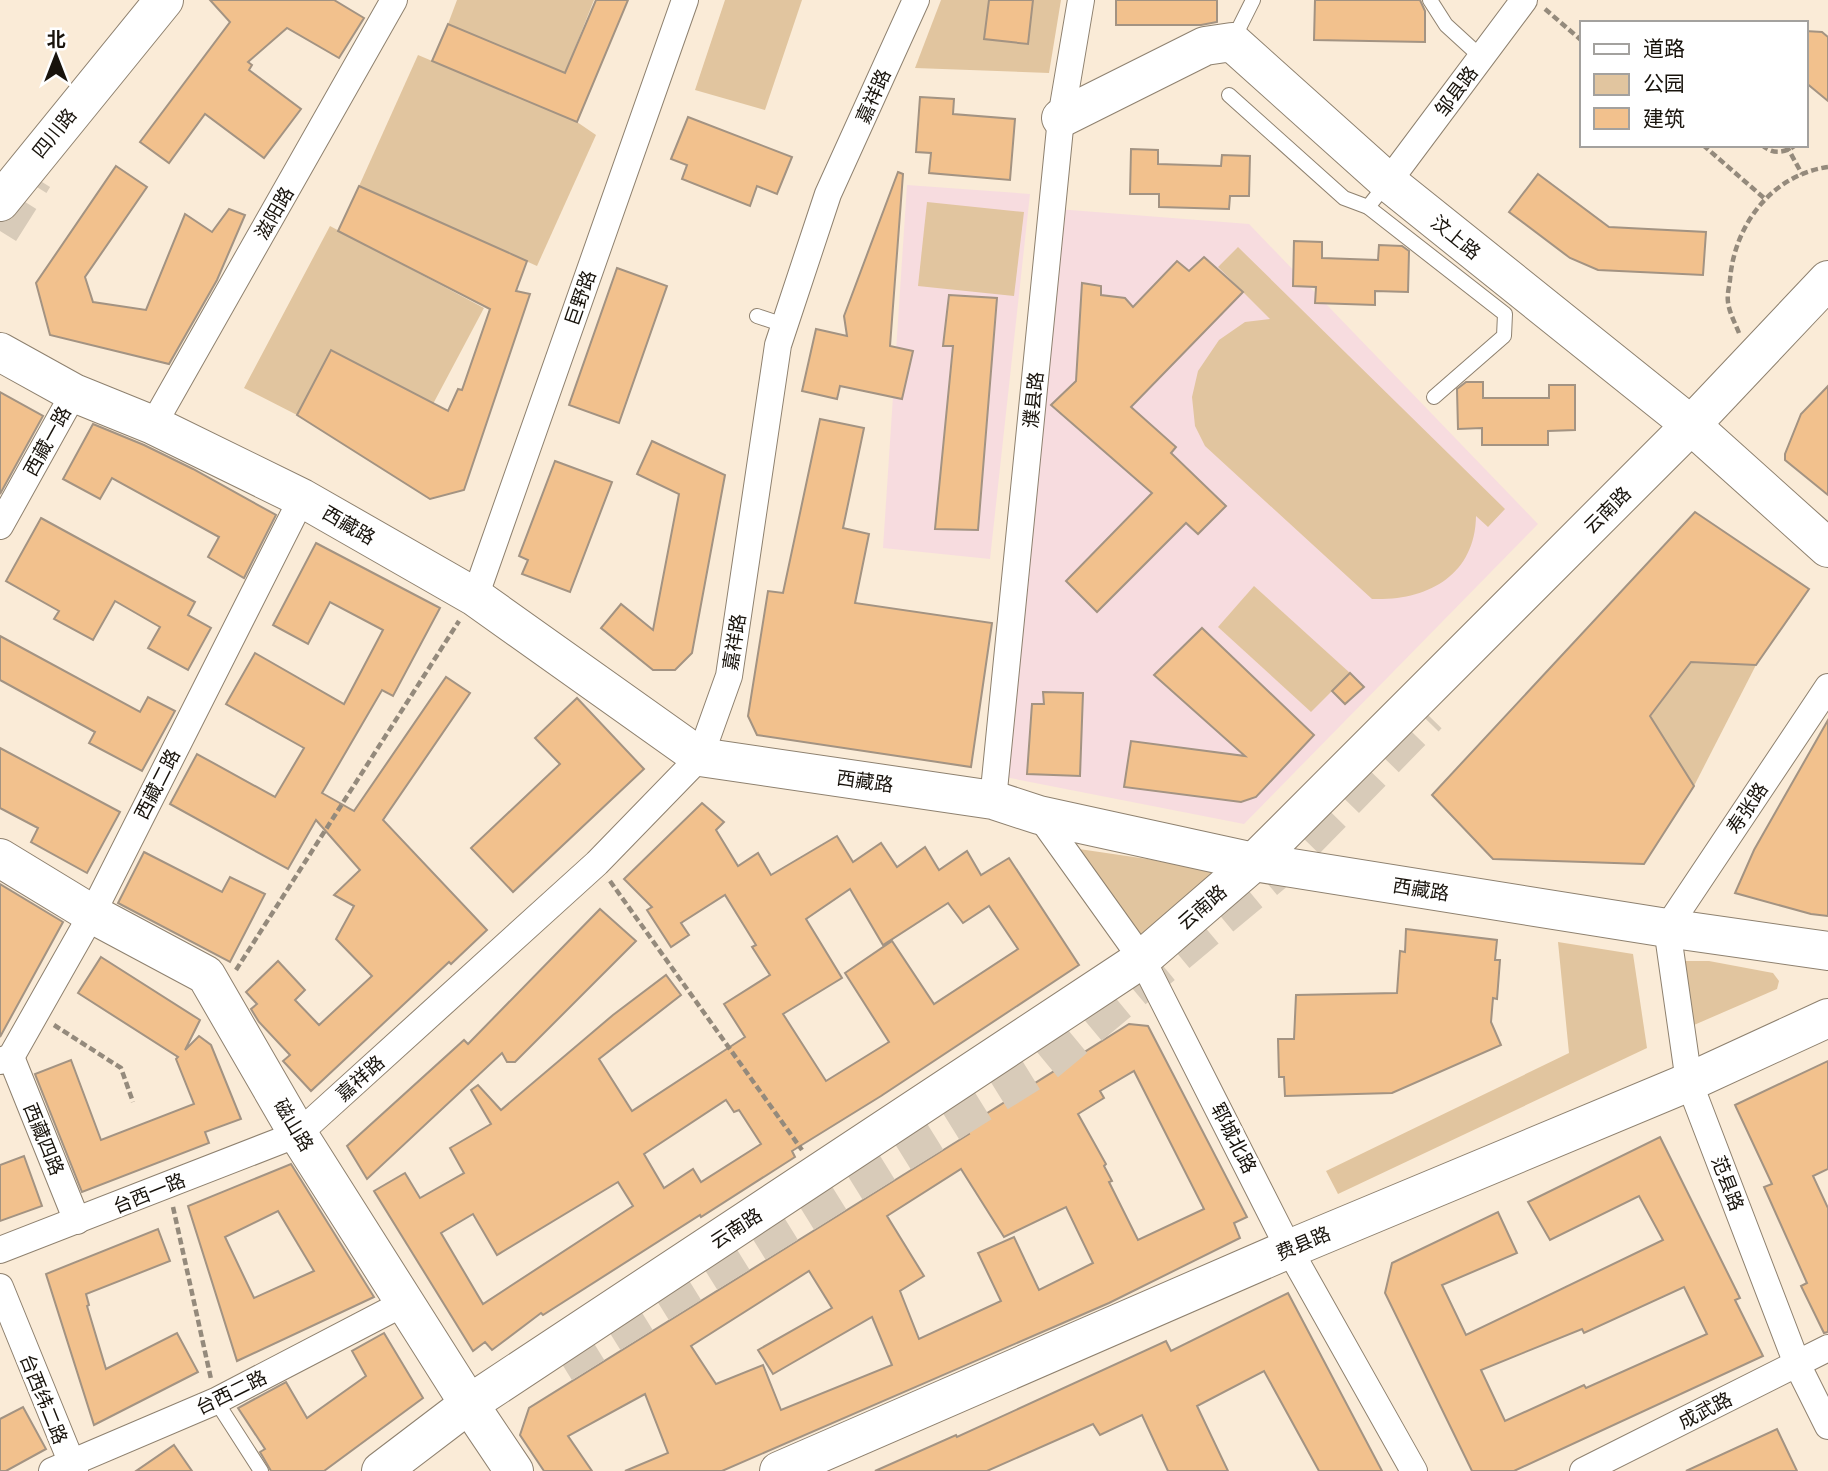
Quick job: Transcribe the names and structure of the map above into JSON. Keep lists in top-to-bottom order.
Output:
{
  "streets": {
    "street": [
      "邹县路",
      "嘉祥路",
      "四川路",
      "滋阳路",
      "汶上路",
      "巨野路",
      "濮县路",
      "西藏一路",
      "云南路",
      "西藏路",
      "西藏二路",
      "寿张路",
      "磁山路",
      "郓城北路",
      "西藏四路",
      "范县路",
      "台西一路",
      "费县路",
      "台西二路",
      "台西纬二路",
      "成武路"
    ]
  },
  "crossings": [
    ["邹县路", "汶上路"],
    ["嘉祥路", "西藏路"],
    ["嘉祥路", "磁山路"],
    ["嘉祥路", "台西一路"],
    ["滋阳路", "西藏路"],
    ["汶上路", "云南路"],
    ["巨野路", "西藏路"],
    ["濮县路", "西藏路"],
    ["西藏一路", "西藏路"],
    ["云南路", "西藏路"],
    ["云南路", "磁山路"],
    ["云南路", "郓城北路"],
    ["西藏路", "西藏二路"],
    ["西藏路", "寿张路"],
    ["西藏路", "郓城北路"],
    ["西藏路", "范县路"],
    ["西藏二路", "磁山路"],
    ["西藏二路", "西藏四路"],
    ["寿张路", "范县路"],
    ["磁山路", "台西一路"],
    ["磁山路", "台西二路"],
    ["郓城北路", "费县路"],
    ["西藏四路", "台西一路"],
    ["范县路", "费县路"],
    ["范县路", "成武路"],
    ["台西二路", "台西纬二路"]
  ],
  "legend": ["道路", "公园", "建筑"],
  "north": "top"
}
